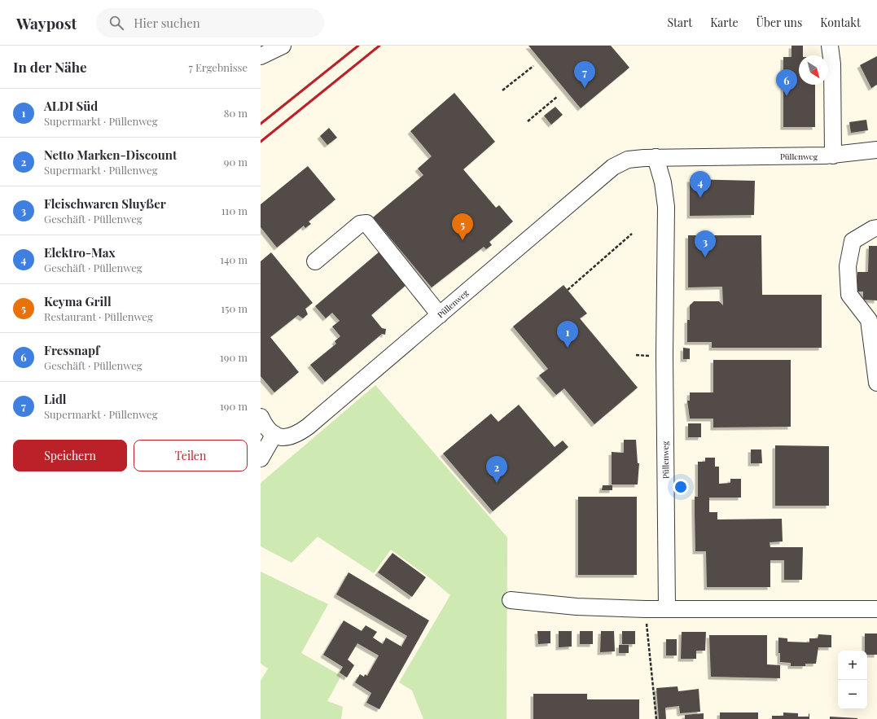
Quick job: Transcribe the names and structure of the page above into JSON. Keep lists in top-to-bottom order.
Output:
{
  "streets": {
    "street": ["Püllenweg"]
  },
  "north": "bottom right",
  "page": {
    "header": "Waypost",
    "search": "Hier suchen",
    "nav": [
      "Start",
      "Karte",
      "Über uns",
      "Kontakt"
    ],
    "heading": ["In der Nähe", "7 Ergebnisse"],
    "pins": [
      "7",
      "6",
      "4",
      "5",
      "3",
      "1",
      "2"
    ],
    "list": [
      {
        "mark": "1",
        "name": "ALDI Süd",
        "note": "Supermarkt · Püllenweg",
        "value": "80 m"
      },
      {
        "mark": "2",
        "name": "Netto Marken-Discount",
        "note": "Supermarkt · Püllenweg",
        "value": "90 m"
      },
      {
        "mark": "3",
        "name": "Fleischwaren Sluyßer",
        "note": "Geschäft · Püllenweg",
        "value": "110 m"
      },
      {
        "mark": "4",
        "name": "Elektro-Max",
        "note": "Geschäft · Püllenweg",
        "value": "140 m"
      },
      {
        "mark": "5",
        "name": "Keyma Grill",
        "note": "Restaurant · Püllenweg",
        "value": "150 m"
      },
      {
        "mark": "6",
        "name": "Fressnapf",
        "note": "Geschäft · Püllenweg",
        "value": "190 m"
      },
      {
        "mark": "7",
        "name": "Lidl",
        "note": "Supermarkt · Püllenweg",
        "value": "190 m"
      }
    ],
    "buttons": ["Speichern", "Teilen"],
    "map_buttons": ["+", "−"]
  }
}
